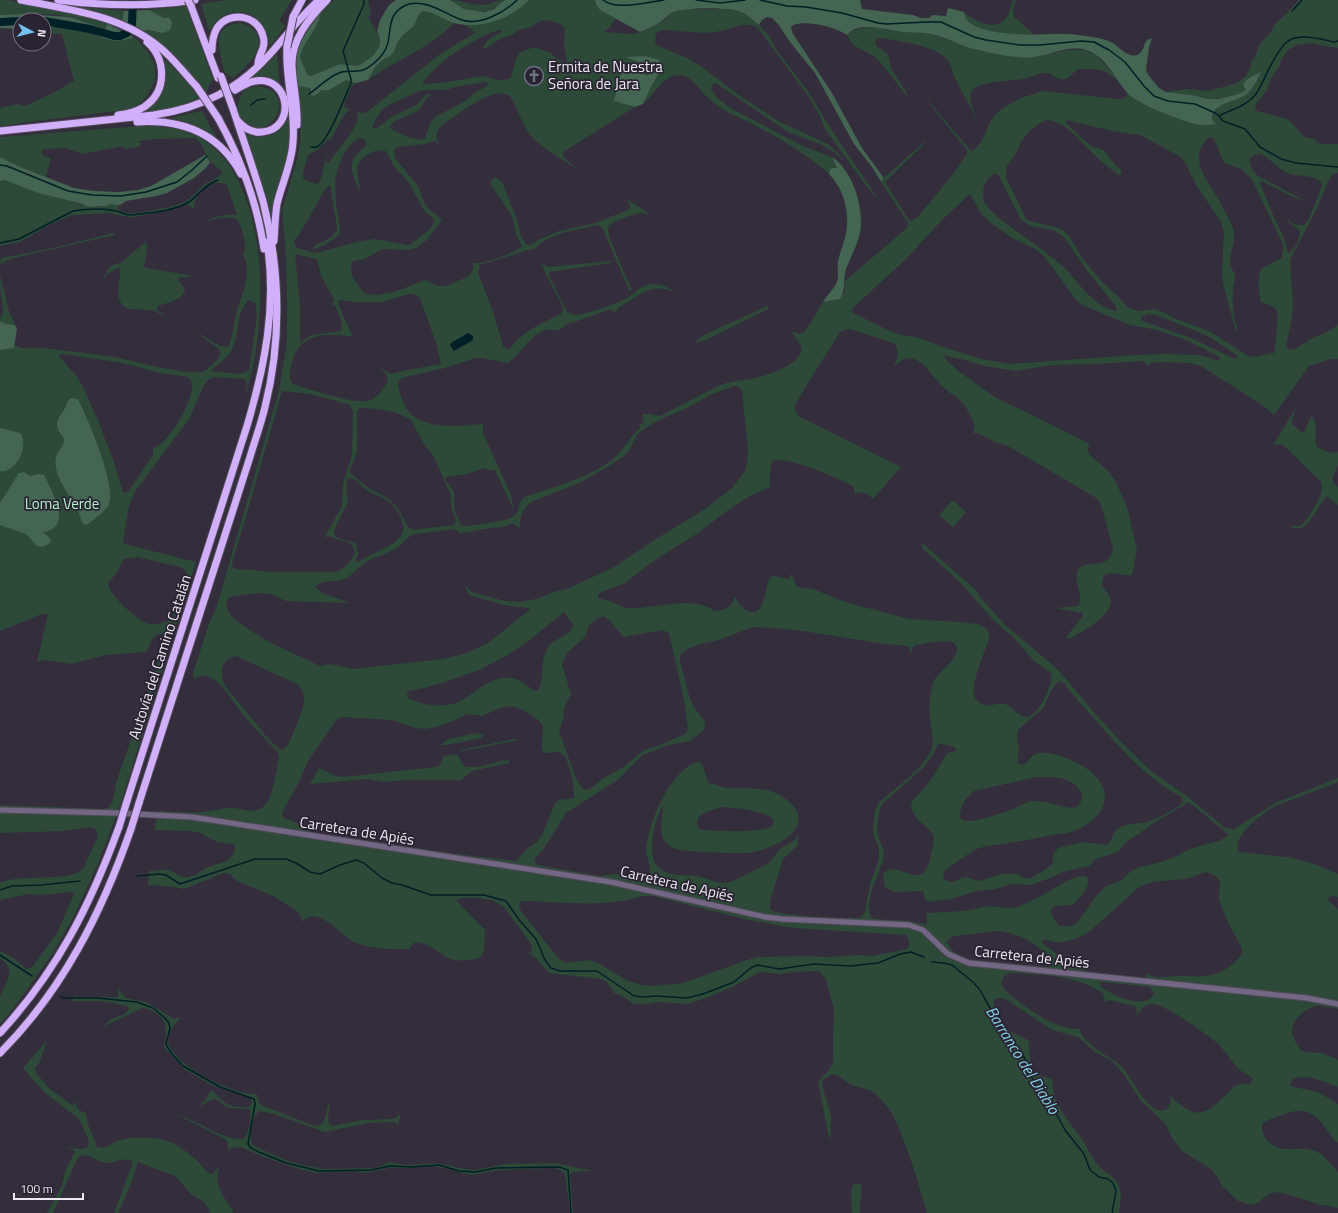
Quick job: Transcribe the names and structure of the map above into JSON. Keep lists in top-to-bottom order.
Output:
{
  "streets": {
    "highway": ["Autovía del Camino Catalán"],
    "street": ["Carretera de Apiés"]
  },
  "water": ["Barranco del Diablo"],
  "parks": ["Loma Verde"],
  "places": {
    "church": ["Ermita de Nuestra Señora de Jara"]
  },
  "scale_bar": "100 m",
  "north": "right"
}
